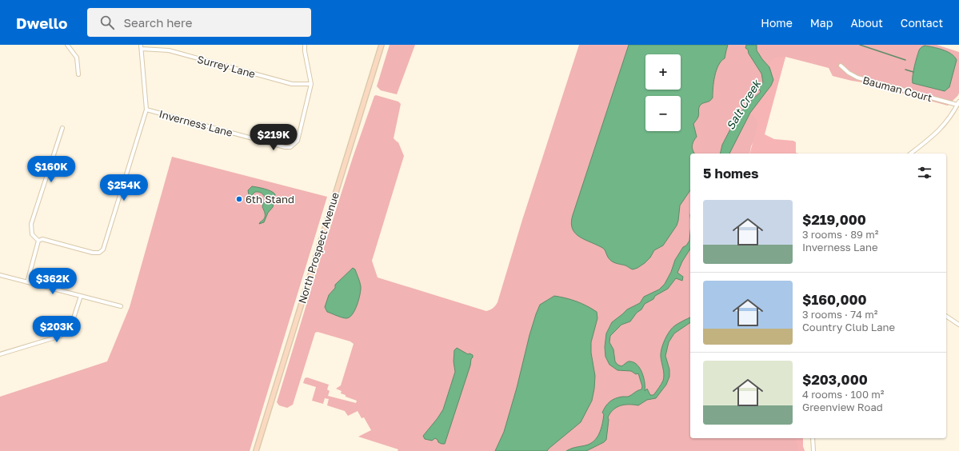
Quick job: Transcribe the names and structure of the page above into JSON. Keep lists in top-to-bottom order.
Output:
{
  "streets": {
    "main road": ["North Prospect Avenue"],
    "street": ["Surrey Lane", "Bauman Court", "Inverness Lane"]
  },
  "crossings": [
    ["Surrey Lane", "Inverness Lane"]
  ],
  "water": ["Salt Creek"],
  "places": ["6th Stand"],
  "page": {
    "header": "Dwello",
    "search": "Search here",
    "nav": [
      "Home",
      "Map",
      "About",
      "Contact"
    ],
    "map_buttons": ["+", "−"],
    "price": [
      "$219K",
      "$160K",
      "$254K",
      "$362K",
      "$203K"
    ],
    "heading": "5 homes",
    "list": [
      {
        "name": "$219,000",
        "note": "3 rooms · 89 m² · Inverness Lane"
      },
      {
        "name": "$160,000",
        "note": "3 rooms · 74 m² · Country Club Lane"
      },
      {
        "name": "$203,000",
        "note": "4 rooms · 100 m² · Greenview Road"
      }
    ]
  }
}
